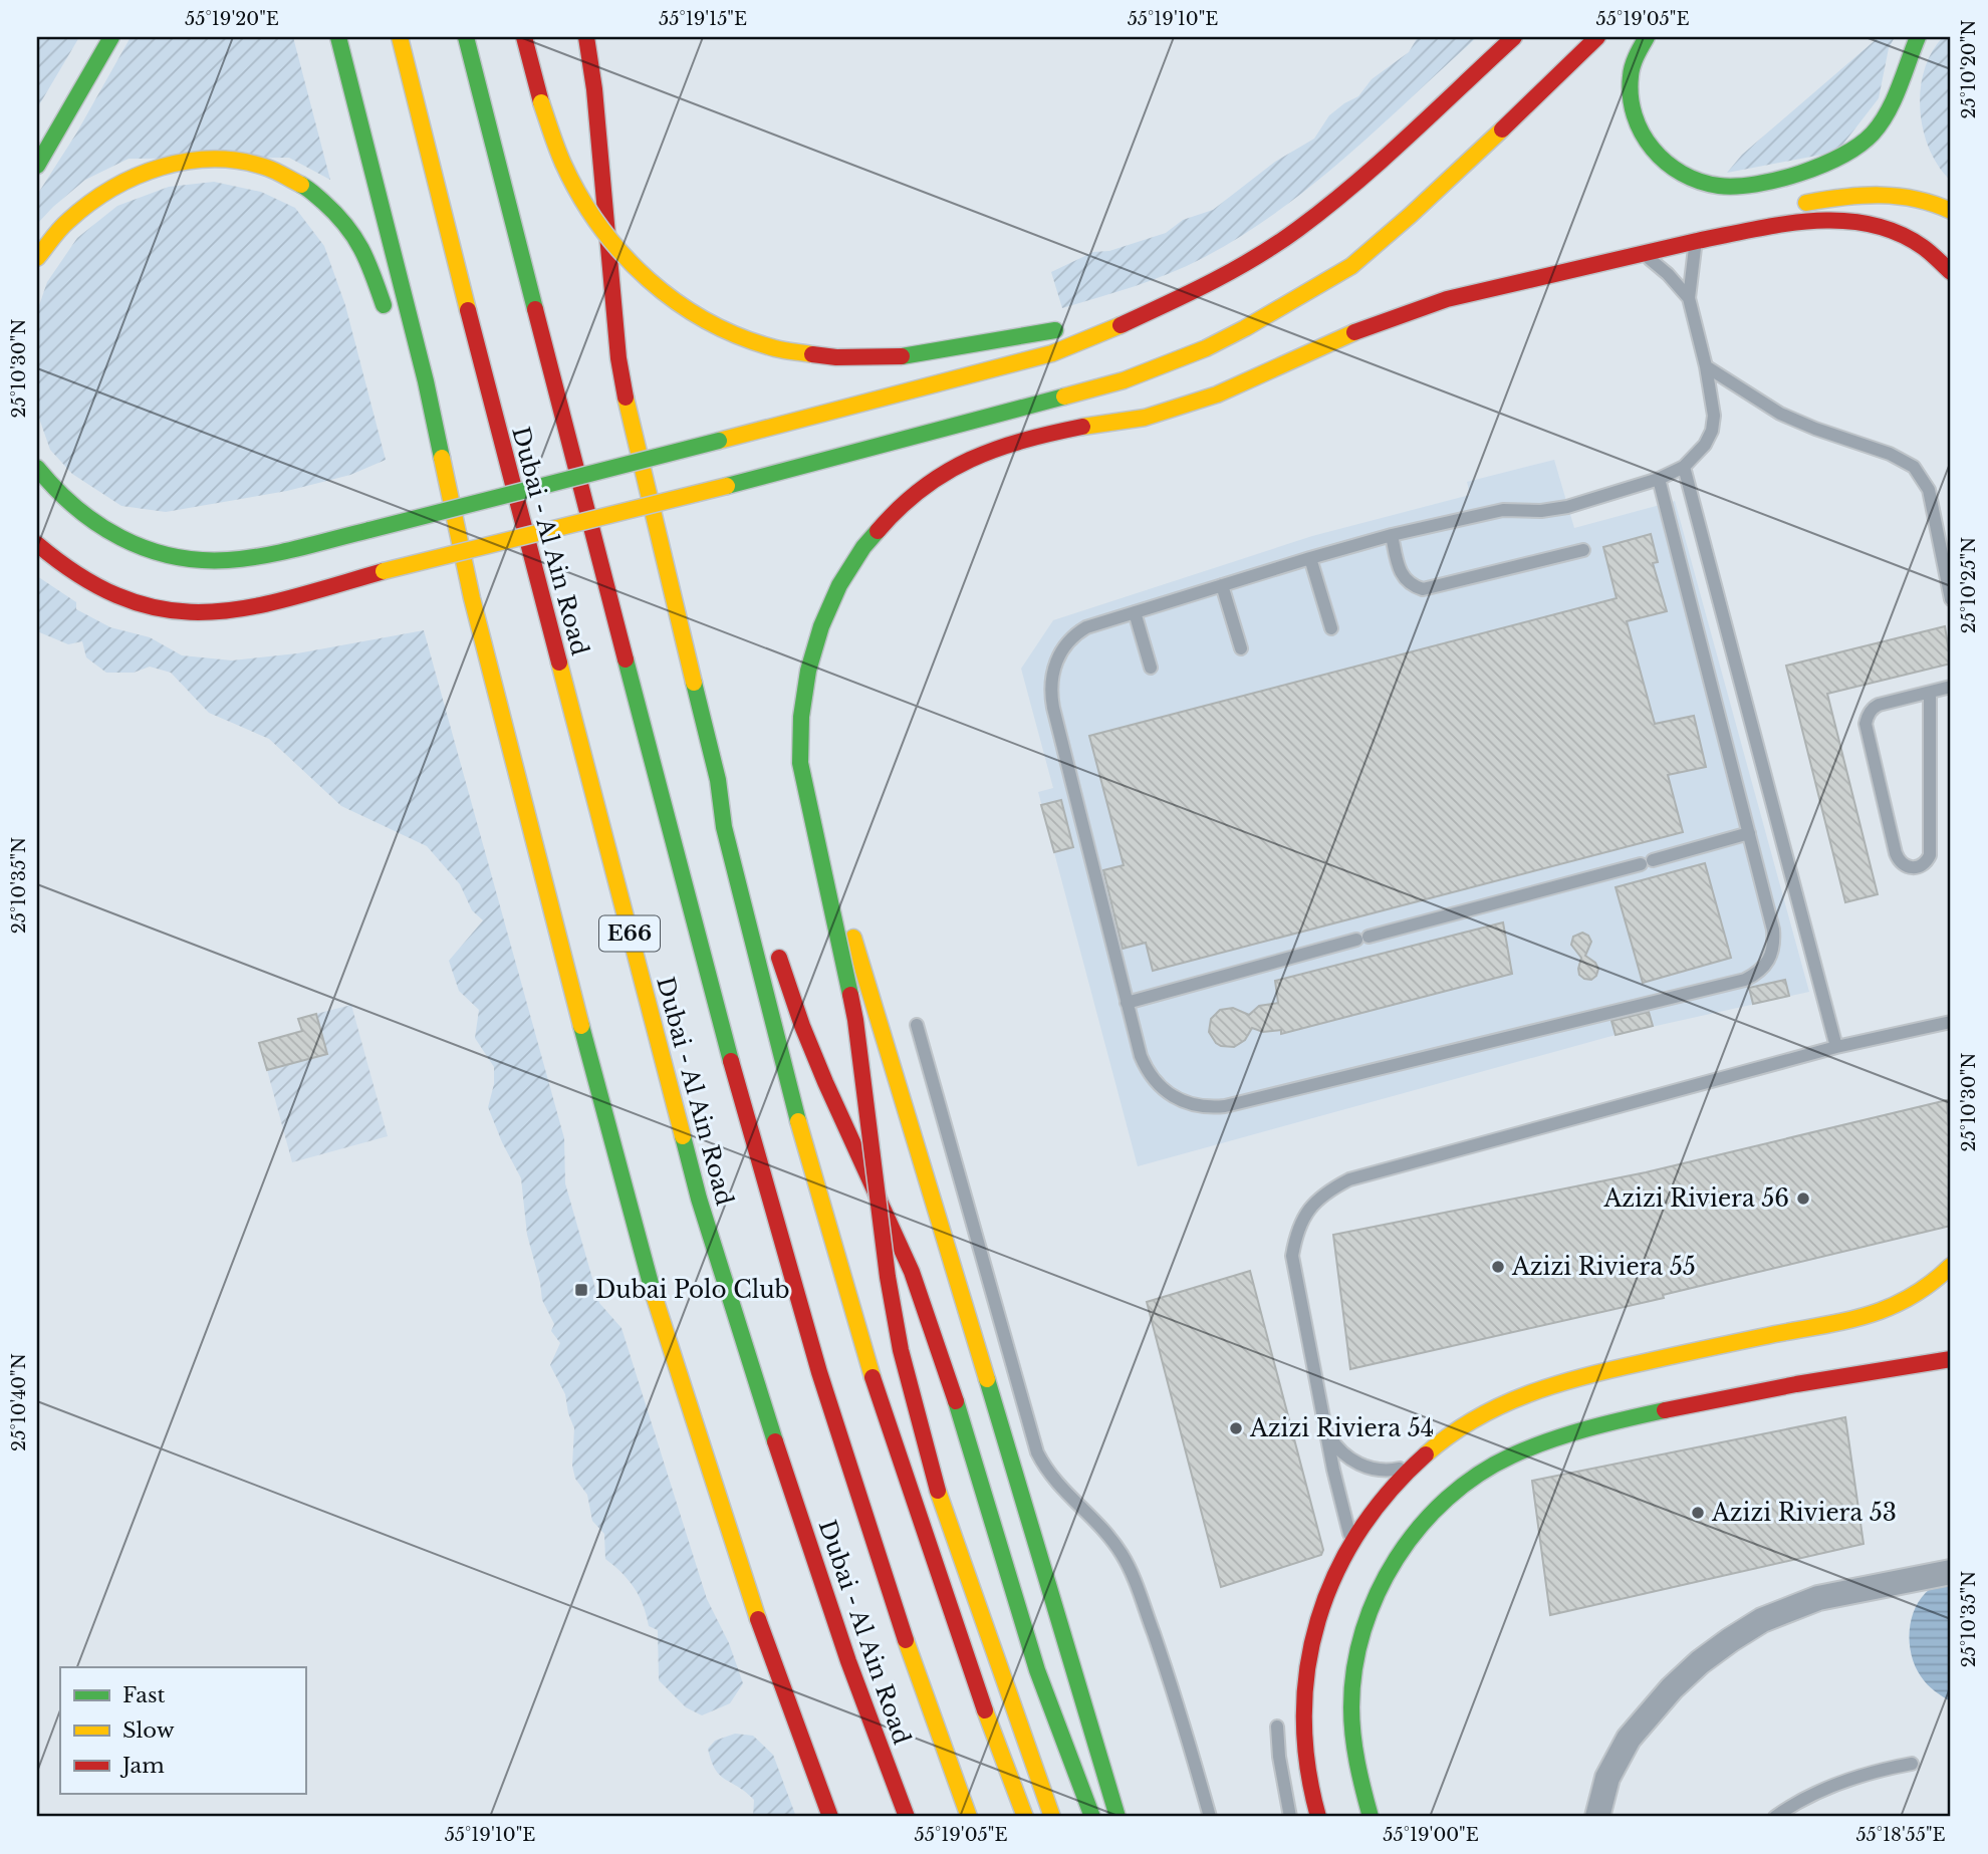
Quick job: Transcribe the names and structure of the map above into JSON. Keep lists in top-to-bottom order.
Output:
{
  "streets": {
    "main road": ["Dubai - Al Ain Road", "E66"]
  },
  "places": {
    "other": [
      "Azizi Riviera 56",
      "Azizi Riviera 55",
      "Azizi Riviera 54",
      "Azizi Riviera 53"
    ],
    "transit": ["Dubai Polo Club"]
  },
  "legend": ["Fast", "Slow", "Jam"],
  "coordinates": [
    "55°19'20\"E",
    "55°19'15\"E",
    "55°19'10\"E",
    "55°19'05\"E",
    "25°10'20\"N",
    "25°10'30\"N",
    "25°10'25\"N",
    "25°10'35\"N",
    "25°10'40\"N",
    "55°19'00\"E",
    "55°18'55\"E"
  ]
}
